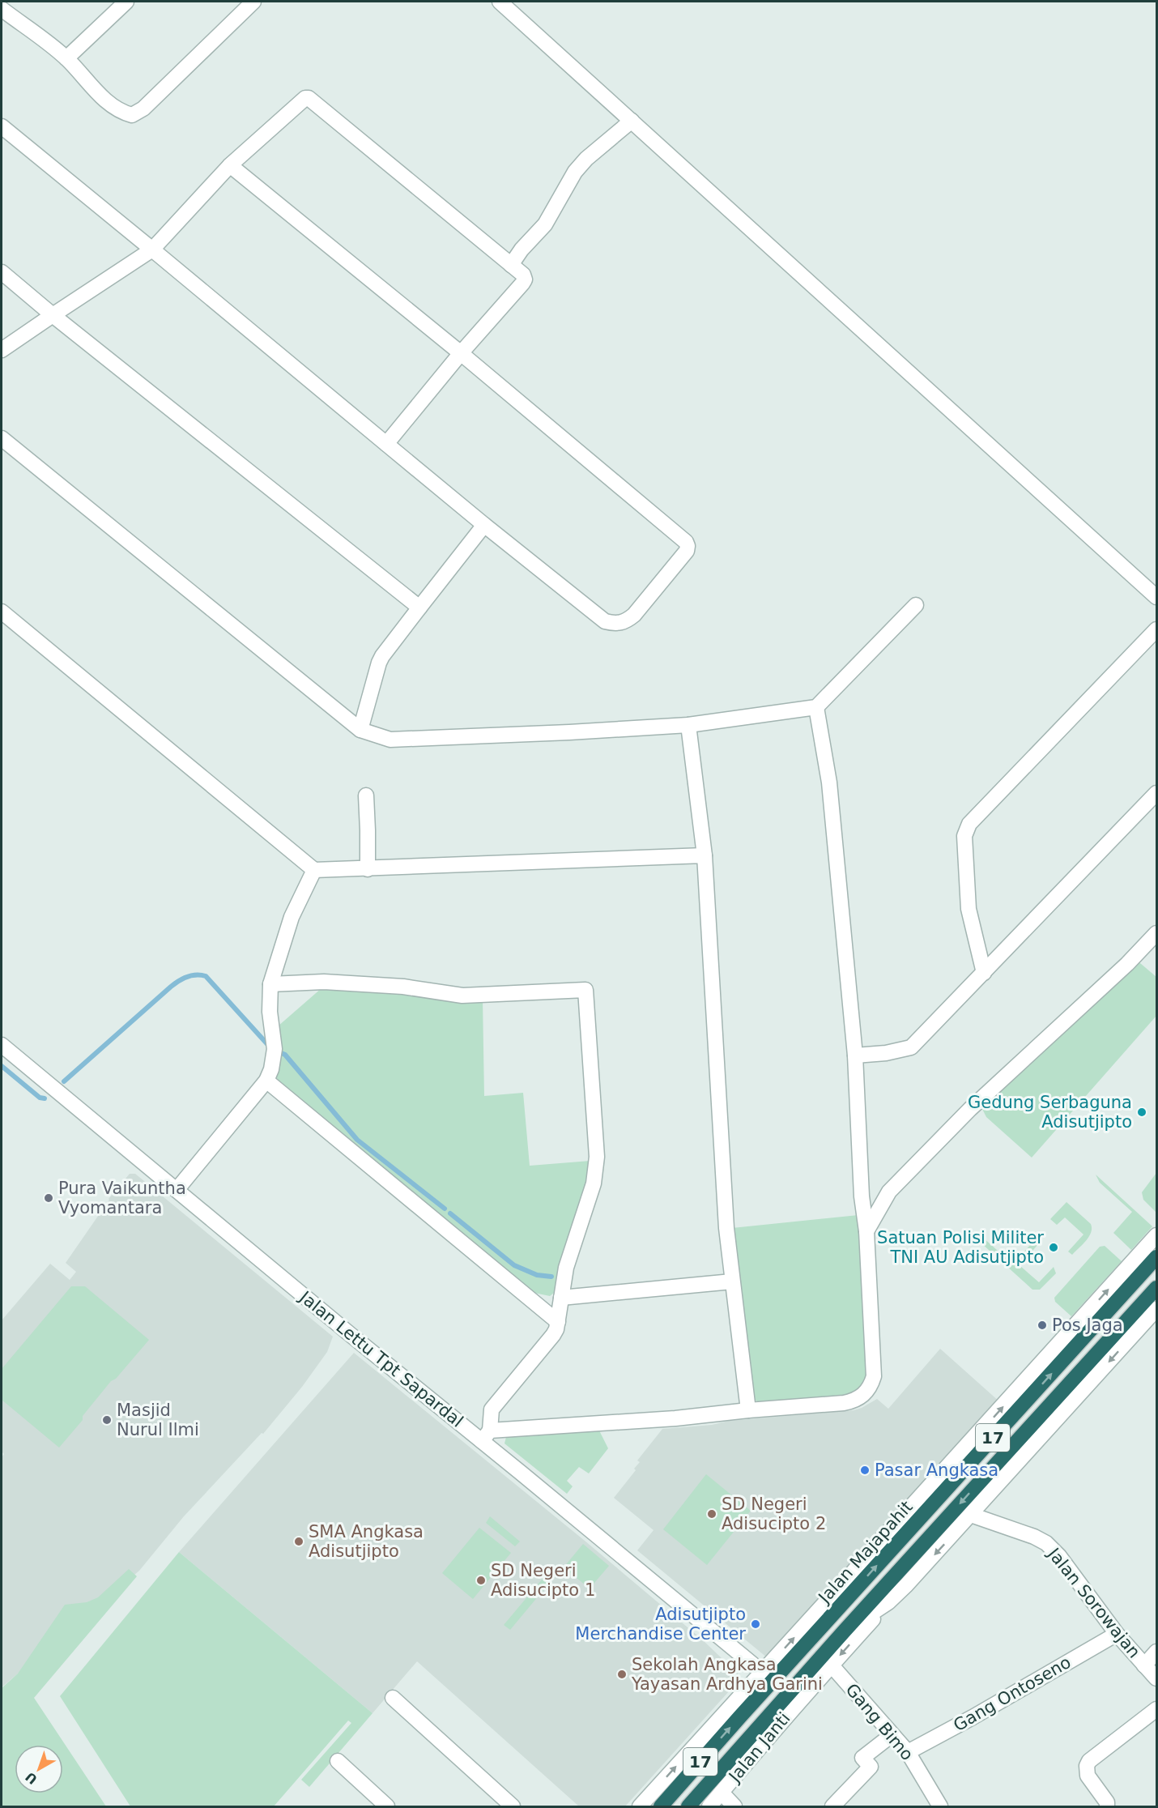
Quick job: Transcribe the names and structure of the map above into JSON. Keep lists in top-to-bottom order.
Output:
{
  "streets": {
    "highway": ["17", "Jalan Majapahit"],
    "street": [
      "Jalan Lettu Tpt Sapardal",
      "Jalan Sorowajan",
      "Gang Ontoseno",
      "Gang Bimo",
      "Jalan Janti"
    ]
  },
  "crossings": [
    ["Jalan Sorowajan", "Gang Ontoseno"],
    ["Gang Ontoseno", "Gang Bimo"],
    ["Gang Bimo", "Jalan Janti"]
  ],
  "places": [
    "Gedung Serbaguna Adisutjipto",
    "Pura Vaikuntha Vyomantara",
    "Satuan Polisi Militer TNI AU Adisutjipto",
    "Pos Jaga",
    "Masjid Nurul Ilmi",
    "Pasar Angkasa",
    "SD Negeri Adisucipto 2",
    "SMA Angkasa Adisutjipto",
    "SD Negeri Adisucipto 1",
    "Adisutjipto Merchandise Center",
    "Sekolah Angkasa Yayasan Ardhya Garini"
  ],
  "north": "bottom left"
}
